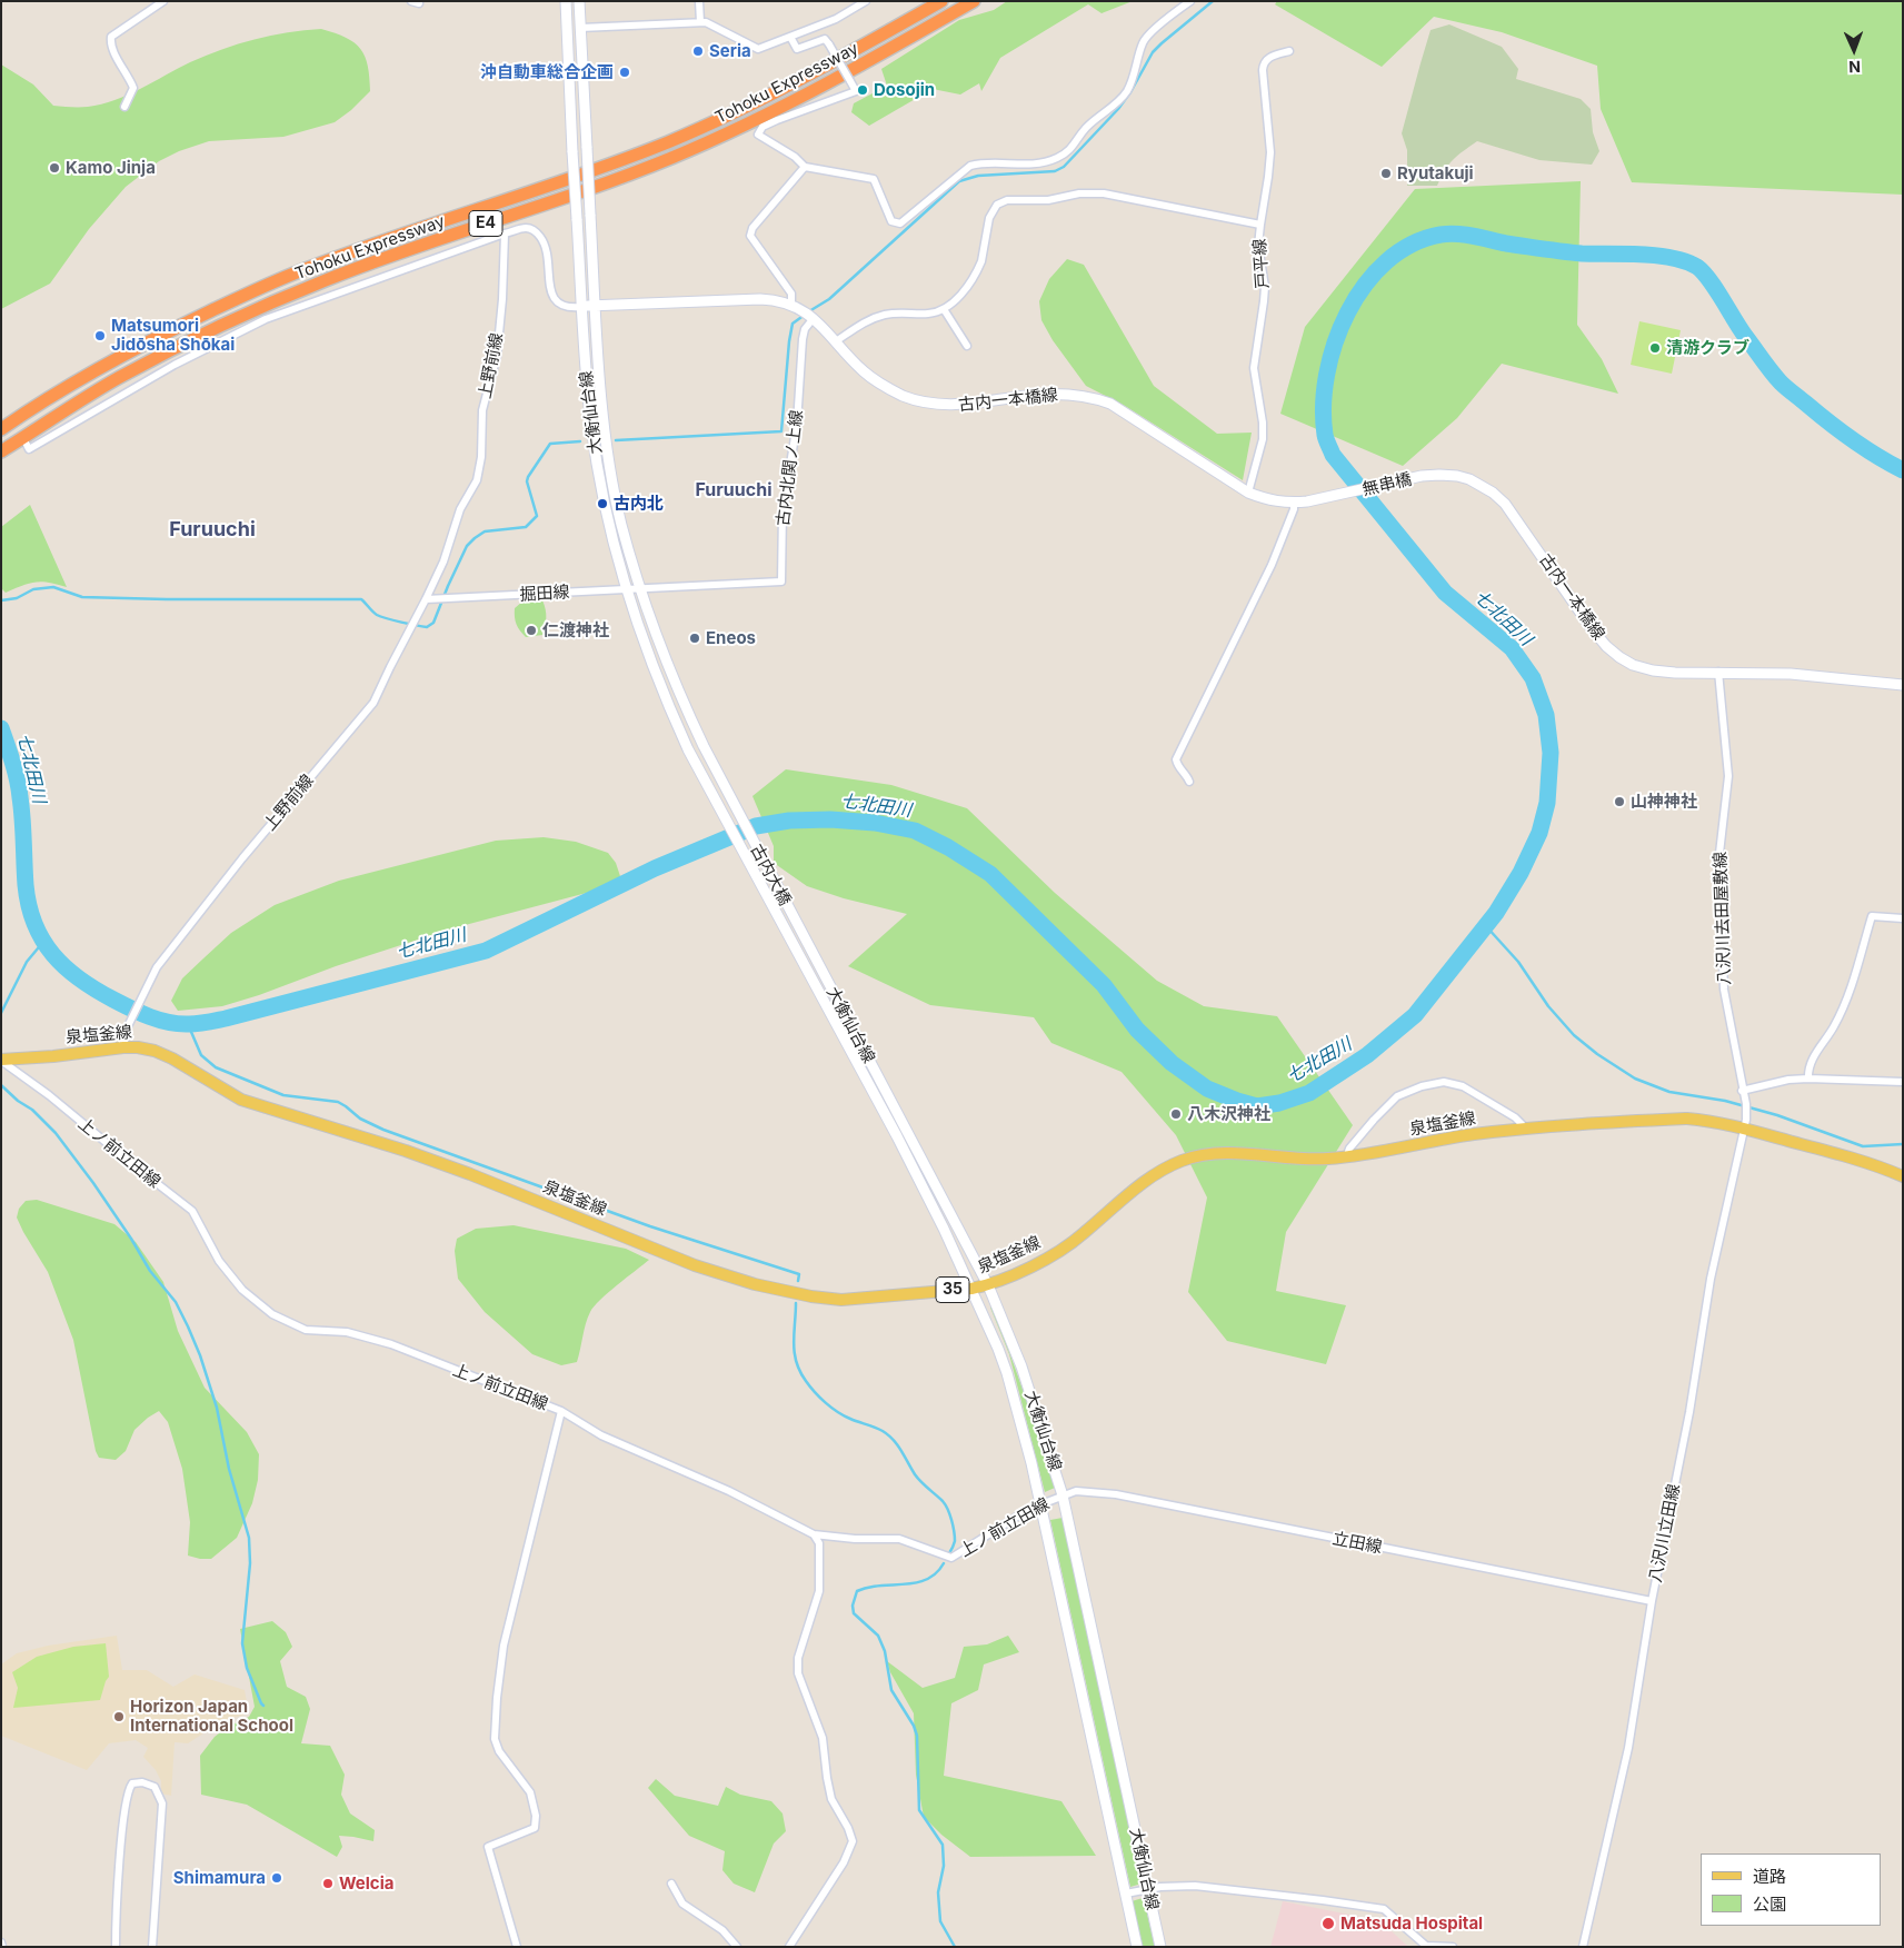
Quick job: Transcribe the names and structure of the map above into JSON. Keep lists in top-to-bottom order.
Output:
{
  "streets": {
    "highway": ["Tohoku Expressway", "E4"],
    "main road": [
      "古内一本橋線",
      "大衡仙台線",
      "無串橋",
      "古内大橋",
      "泉塩釜線",
      "35"
    ],
    "street": [
      "戸平線",
      "上野前線",
      "古内北関ノ上線",
      "掘田線",
      "八沢川去田屋敷線",
      "上ノ前立田線",
      "八沢川立田線",
      "立田線"
    ]
  },
  "crossings": [
    ["戸平線", "古内一本橋線"],
    ["上野前線", "掘田線"],
    ["上野前線", "泉塩釜線"],
    ["古内一本橋線", "大衡仙台線"],
    ["古内一本橋線", "古内北関ノ上線"],
    ["古内一本橋線", "無串橋"],
    ["古内一本橋線", "八沢川去田屋敷線"],
    ["大衡仙台線", "古内北関ノ上線"],
    ["大衡仙台線", "掘田線"],
    ["大衡仙台線", "古内大橋"],
    ["大衡仙台線", "泉塩釜線"],
    ["大衡仙台線", "上ノ前立田線"],
    ["大衡仙台線", "立田線"],
    ["古内北関ノ上線", "掘田線"],
    ["八沢川去田屋敷線", "泉塩釜線"],
    ["八沢川去田屋敷線", "八沢川立田線"],
    ["泉塩釜線", "上ノ前立田線"],
    ["泉塩釜線", "八沢川立田線"],
    ["上ノ前立田線", "立田線"],
    ["八沢川立田線", "立田線"]
  ],
  "districts": ["Furuuchi", "Furuuchi"],
  "water": ["七北田川"],
  "places": [
    "Seria",
    "沖自動車総合企画",
    "Dosojin",
    "Kamo Jinja",
    "Ryutakuji",
    "Matsumori Jidōsha Shōkai",
    "清游クラブ",
    "古内北",
    "仁渡神社",
    "Eneos",
    "山神神社",
    "八木沢神社",
    "Horizon Japan International School",
    "Shimamura",
    "Welcia",
    "Matsuda Hospital"
  ],
  "legend": ["道路", "公園"],
  "north": "bottom"
}
